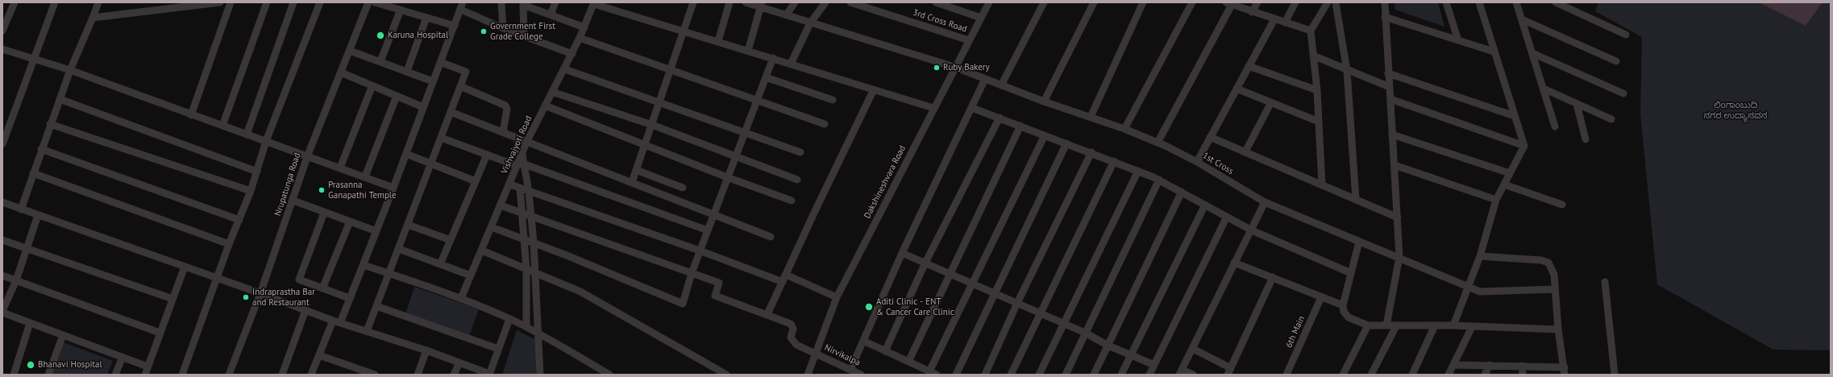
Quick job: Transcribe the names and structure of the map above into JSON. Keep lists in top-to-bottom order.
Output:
{
  "streets": {
    "street": [
      "3rd Cross Road",
      "Vishvajyoti Road",
      "1st Cross",
      "Dakshineshvara Road",
      "Nrupatunga Road",
      "6th Main",
      "Nirvikalpa"
    ]
  },
  "crossings": [
    ["3rd Cross Road", "Dakshineshvara Road"],
    ["1st Cross", "Dakshineshvara Road"],
    ["Dakshineshvara Road", "Nirvikalpa"]
  ],
  "parks": ["ಲಿಂಗಾಂಬುದಿ ನಗರ ಉದ್ಯಾನವನ"],
  "places": [
    "Government First Grade College",
    "Karuna Hospital",
    "Ruby Bakery",
    "Prasanna Ganapathi Temple",
    "Indraprastha Bar and Restaurant",
    "Aditi Clinic - ENT & Cancer Care Clinic",
    "Bhanavi Hospital"
  ]
}
